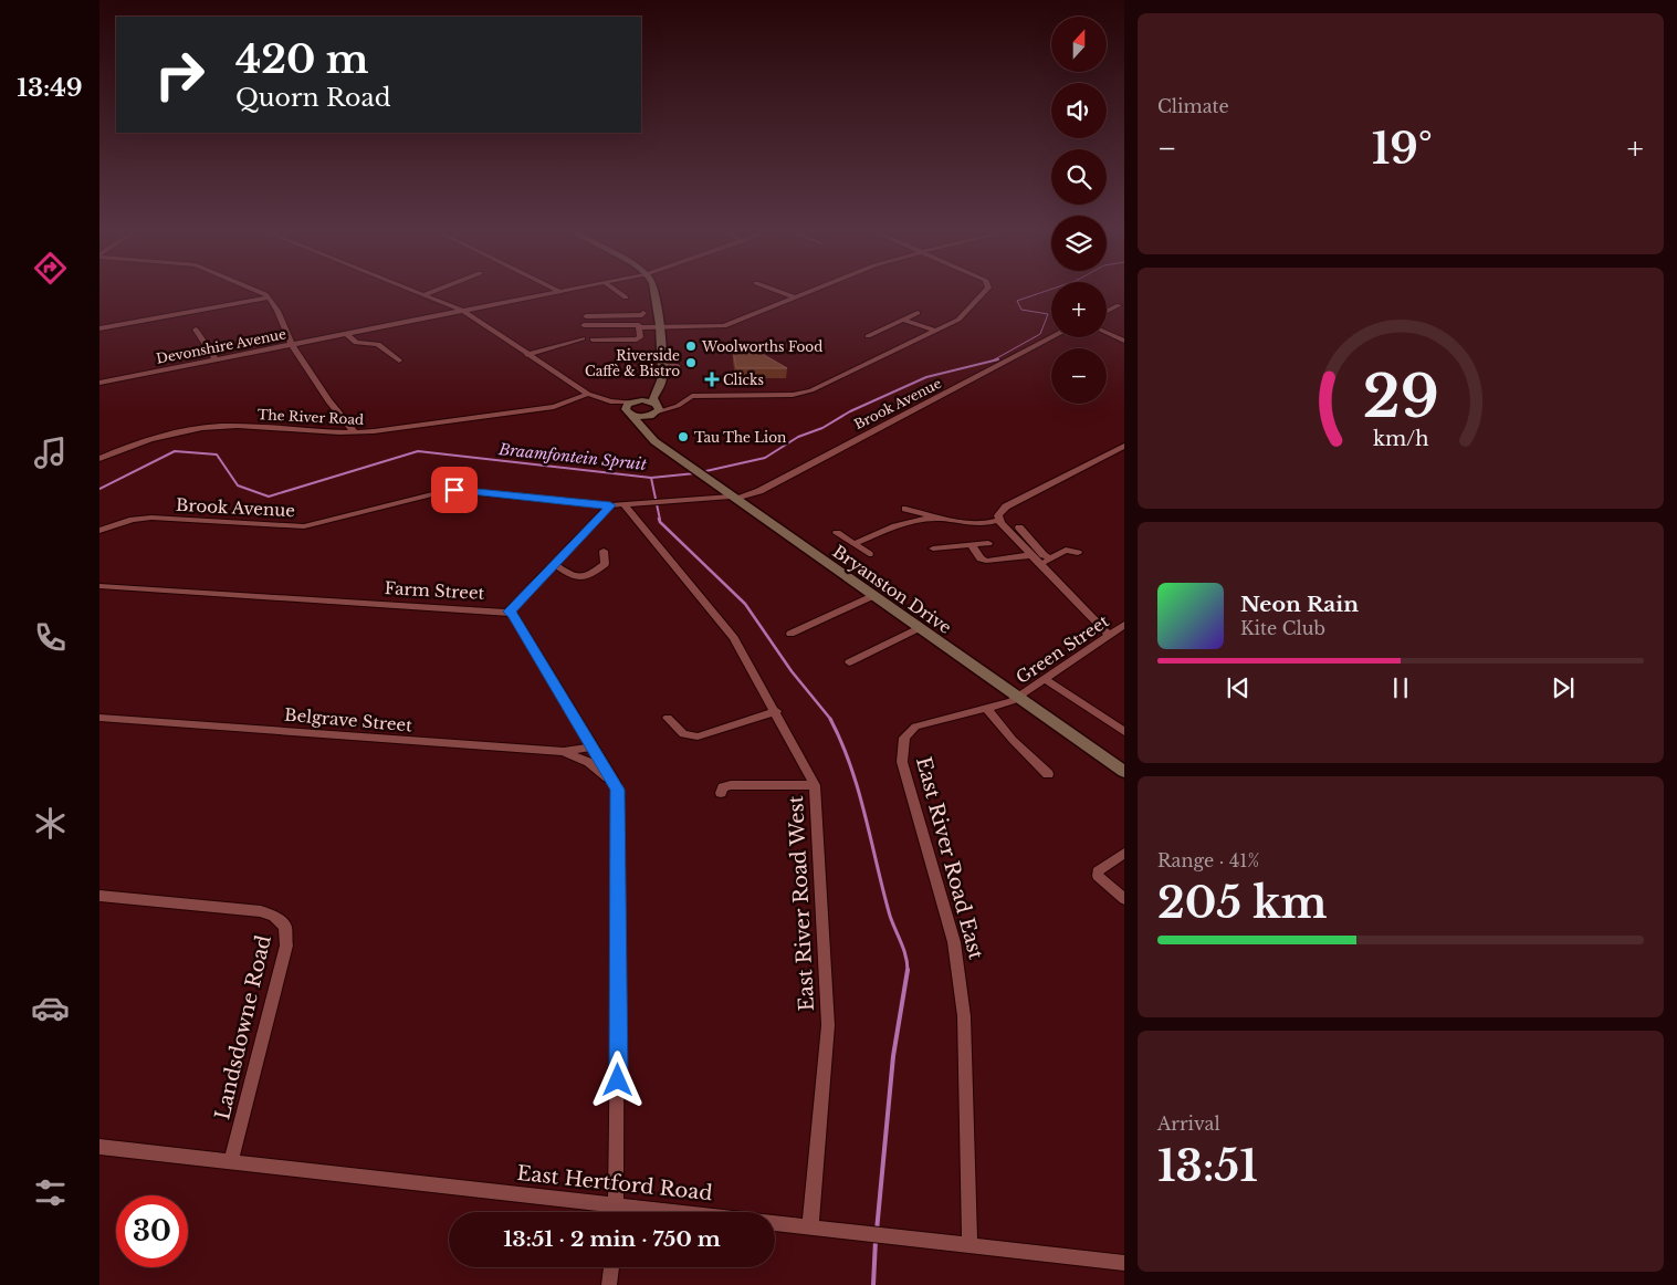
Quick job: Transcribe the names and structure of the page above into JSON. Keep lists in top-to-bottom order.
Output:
{
  "streets": {
    "main road": ["Bryanston Drive"],
    "street": [
      "Devonshire Avenue",
      "Brook Avenue",
      "The River Road",
      "Farm Street",
      "Green Street",
      "Belgrave Street",
      "East River Road East",
      "East River Road West",
      "Landsdowne Road",
      "East Hertford Road"
    ]
  },
  "crossings": [
    ["Brook Avenue", "Bryanston Drive"],
    ["Brook Avenue", "East River Road West"],
    ["Bryanston Drive", "Green Street"],
    ["Bryanston Drive", "East River Road East"],
    ["Green Street", "East River Road East"],
    ["East River Road East", "East Hertford Road"],
    ["East River Road West", "East Hertford Road"],
    ["Landsdowne Road", "East Hertford Road"]
  ],
  "water": ["Braamfontein Spruit"],
  "places": {
    "other": ["Woolworths Food", "Riverside Caffè & Bistro", "Tau The Lion"],
    "health": ["Clicks"]
  },
  "north": "top",
  "page": {
    "tabs": "13:49",
    "tile": [
      "Climate",
      ["Range · 41%", "205 km"],
      ["Arrival", "13:51"]
    ],
    "map_buttons": ["+", "−"],
    "turn": ["420 m", "Quorn Road"],
    "heat": ["−", "19°", "+"],
    "song": ["Neon Rain", "Kite Club"],
    "limit": "30",
    "trip": "13:51 · 2 min · 750 m",
    "gauge": ["29", "km/h"]
  }
}
